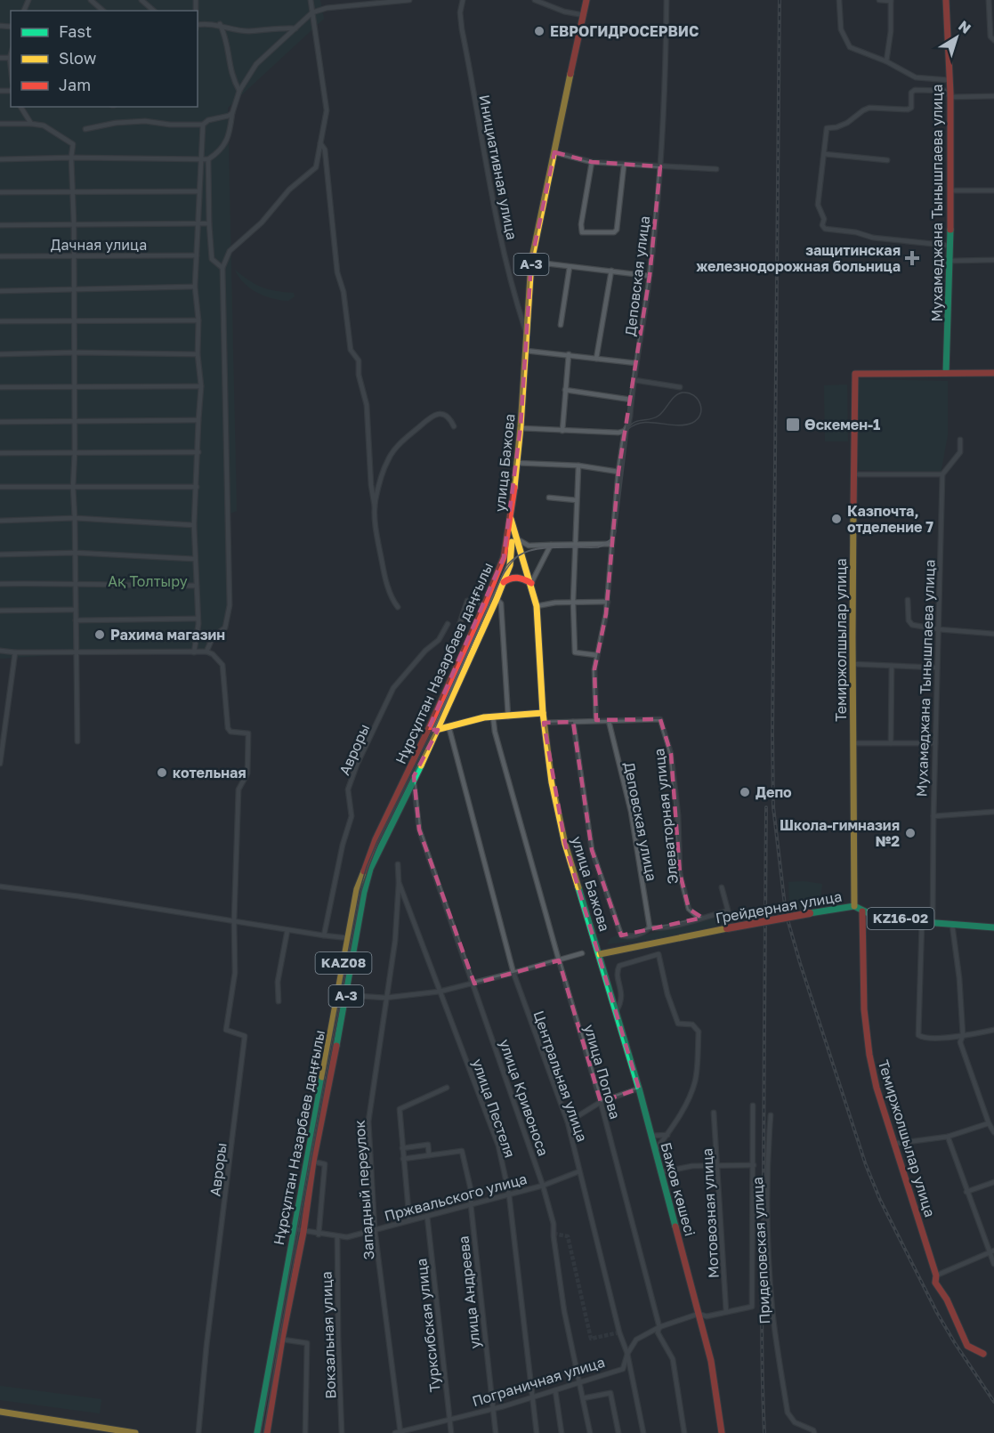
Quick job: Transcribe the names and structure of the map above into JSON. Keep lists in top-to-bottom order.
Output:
{
  "streets": {
    "main road": [
      "Мухамеджана Тынышпаева улица",
      "A-3",
      "улица Бажова",
      "Темиржолшылар улица",
      "Нұрсұлтан Назарбаев даңғылы",
      "Грейдерная улица",
      "KZ16-02",
      "KAZ08",
      "А-3",
      "Бажов көшесі"
    ],
    "street": [
      "Инициативная улица",
      "Дачная улица",
      "Деповская улица",
      "Авроры",
      "Элеваторная улица",
      "улица Попова",
      "Центральная улица",
      "улица Кривоноса",
      "улица Пестеля",
      "Западный переулок",
      "Пржвальского улица",
      "Мотовозная улица",
      "Придеповская улица",
      "улица Андреева",
      "Турксибская улица",
      "Вокзальная улица",
      "Пограничная улица"
    ]
  },
  "crossings": [
    ["Инициативная улица", "улица Бажова"],
    ["Мухамеджана Тынышпаева улица", "Темиржолшылар улица"],
    ["Мухамеджана Тынышпаева улица", "Грейдерная улица"],
    ["Деповская улица", "Элеваторная улица"],
    ["улица Бажова", "Нұрсұлтан Назарбаев даңғылы"],
    ["улица Бажова", "Грейдерная улица"],
    ["улица Бажова", "Бажов көшесі"],
    ["Темиржолшылар улица", "Грейдерная улица"],
    ["Нұрсұлтан Назарбаев даңғылы", "улица Кривоноса"],
    ["Нұрсұлтан Назарбаев даңғылы", "Пржвальского улица"],
    ["Грейдерная улица", "Бажов көшесі"],
    ["улица Попова", "Пограничная улица"],
    ["Центральная улица", "Пржвальского улица"],
    ["Центральная улица", "Пограничная улица"],
    ["улица Кривоноса", "Пржвальского улица"],
    ["улица Кривоноса", "Пограничная улица"],
    ["улица Пестеля", "Западный переулок"],
    ["улица Пестеля", "Пржвальского улица"],
    ["улица Пестеля", "Пограничная улица"],
    ["Бажов көшесі", "Пограничная улица"],
    ["Западный переулок", "Пржвальского улица"],
    ["Западный переулок", "Пограничная улица"],
    ["Пржвальского улица", "улица Андреева"],
    ["Пржвальского улица", "Турксибская улица"],
    ["Пржвальского улица", "Вокзальная улица"],
    ["Мотовозная улица", "Пограничная улица"],
    ["улица Андреева", "Пограничная улица"],
    ["Турксибская улица", "Пограничная улица"]
  ],
  "parks": ["Ақ Толтыру"],
  "places": {
    "other": [
      "ЕВРОГИДРОСЕРВИС",
      "Казпочта, отделение 7",
      "Рахима магазин",
      "котельная",
      "Депо",
      "Школа-гимназия №2"
    ],
    "health": ["защитинская железнодорожная больница"],
    "transit": ["Өскемен-1"]
  },
  "legend": ["Fast", "Slow", "Jam"],
  "north": "top right"
}
